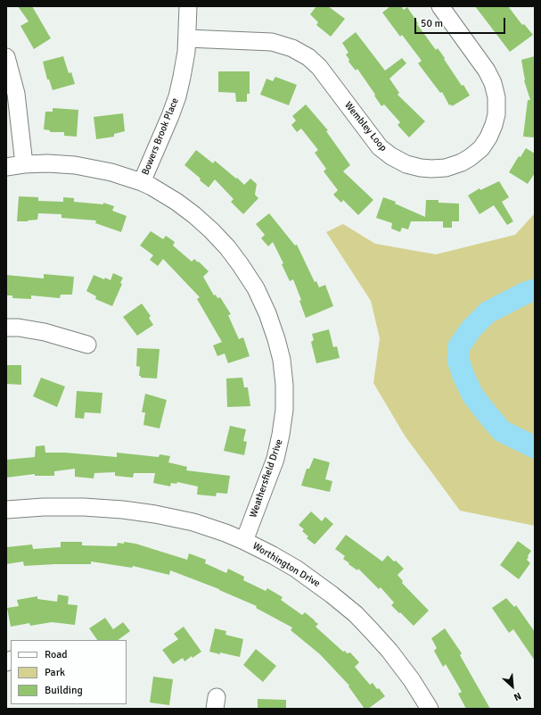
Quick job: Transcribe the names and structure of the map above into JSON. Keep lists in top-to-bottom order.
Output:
{
  "streets": {
    "street": [
      "Wembley Loop",
      "Bowers Brook Place",
      "Weathersfield Drive",
      "Worthington Drive"
    ]
  },
  "crossings": [
    ["Wembley Loop", "Bowers Brook Place"],
    ["Bowers Brook Place", "Weathersfield Drive"],
    ["Weathersfield Drive", "Worthington Drive"]
  ],
  "legend": ["Road", "Park", "Building"],
  "scale_bar": "50 m",
  "north": "bottom right"
}
